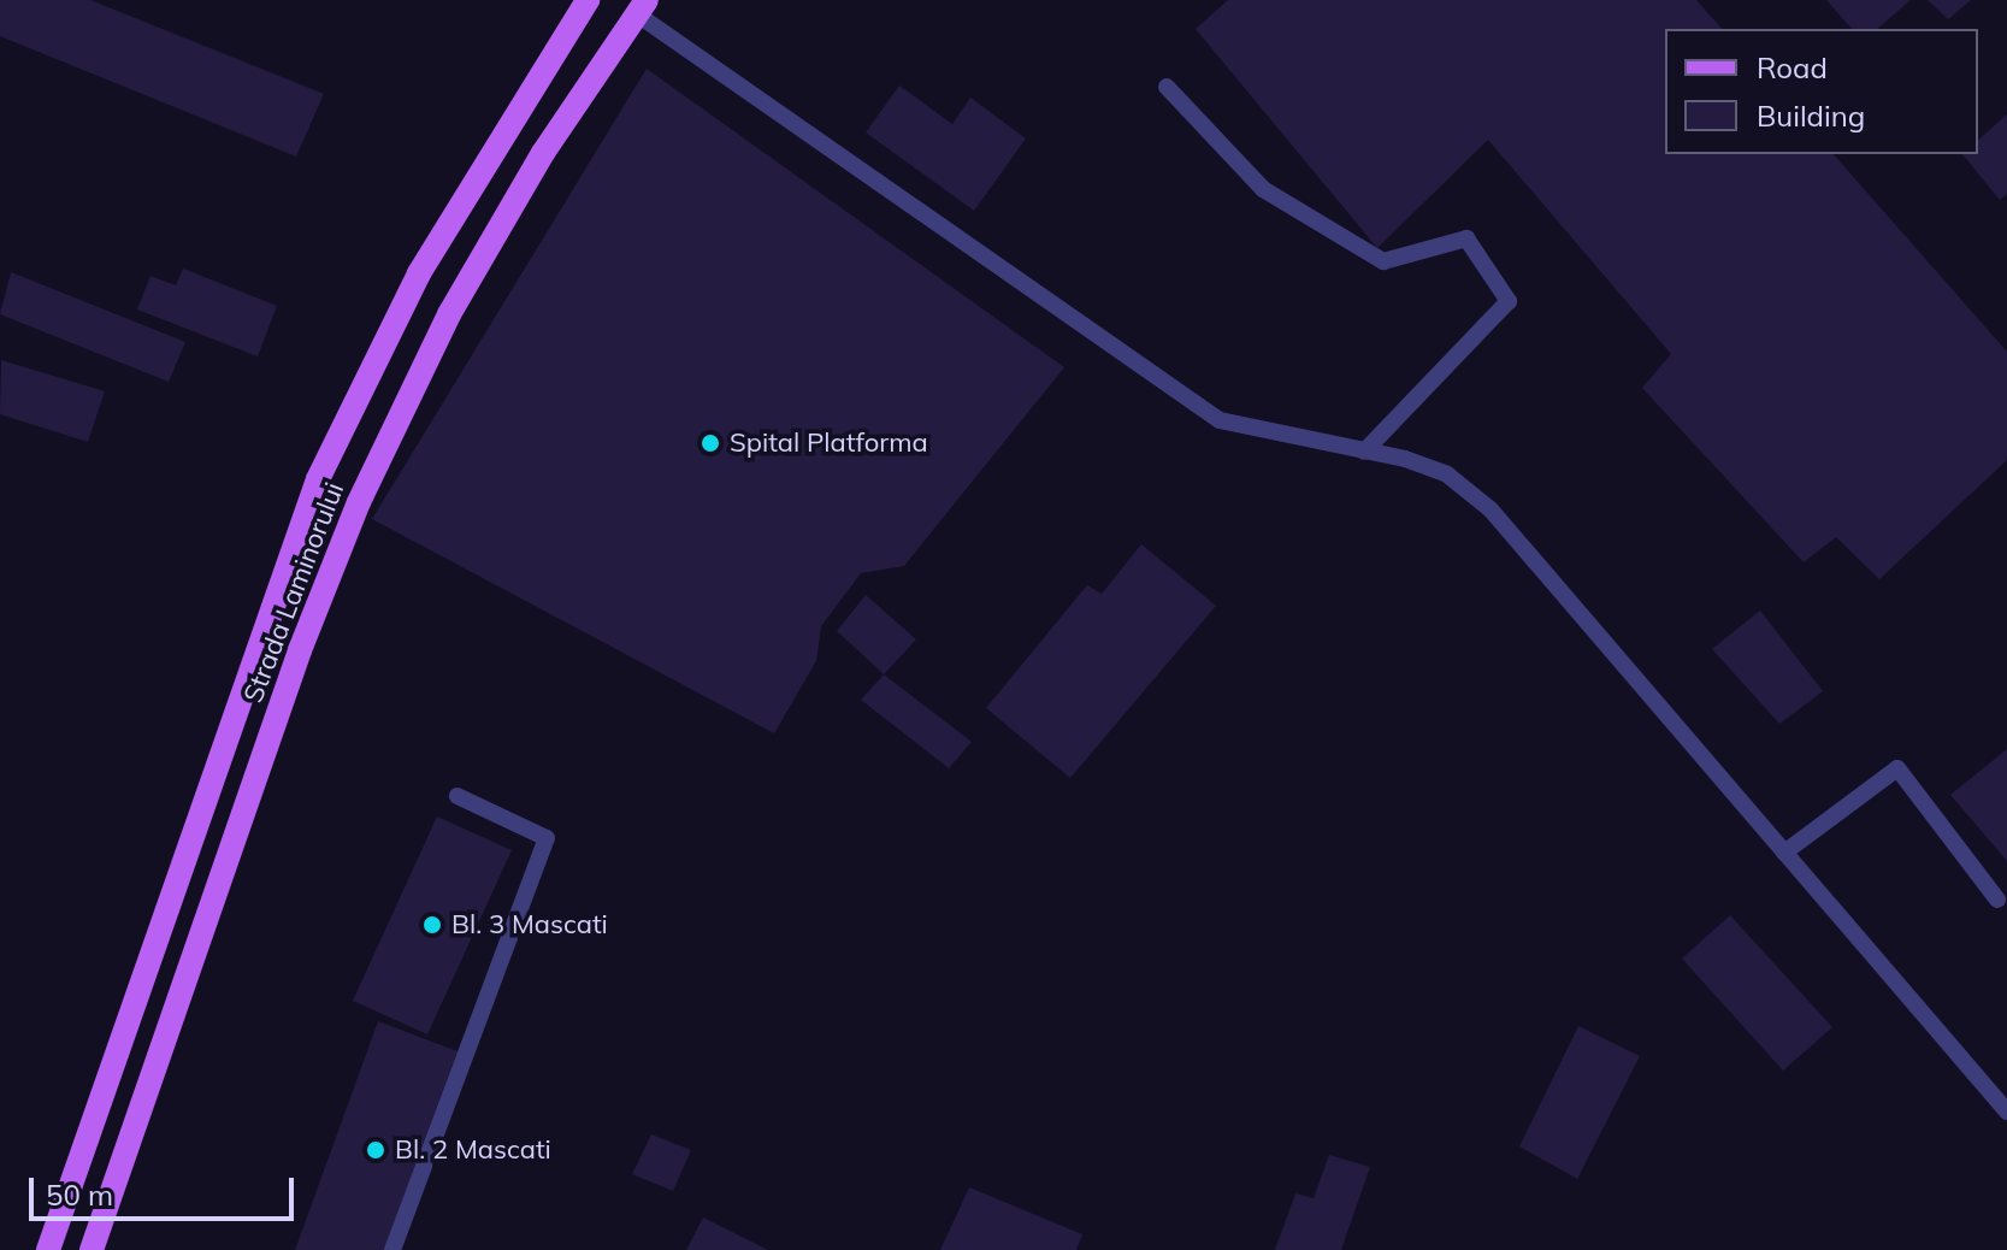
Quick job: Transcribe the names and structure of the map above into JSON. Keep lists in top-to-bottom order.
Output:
{
  "streets": {
    "main road": ["Strada Laminorului"]
  },
  "places": ["Spital Platforma", "Bl. 3 Mascati", "Bl. 2 Mascati"],
  "legend": ["Road", "Building"],
  "scale_bar": "50 m"
}
